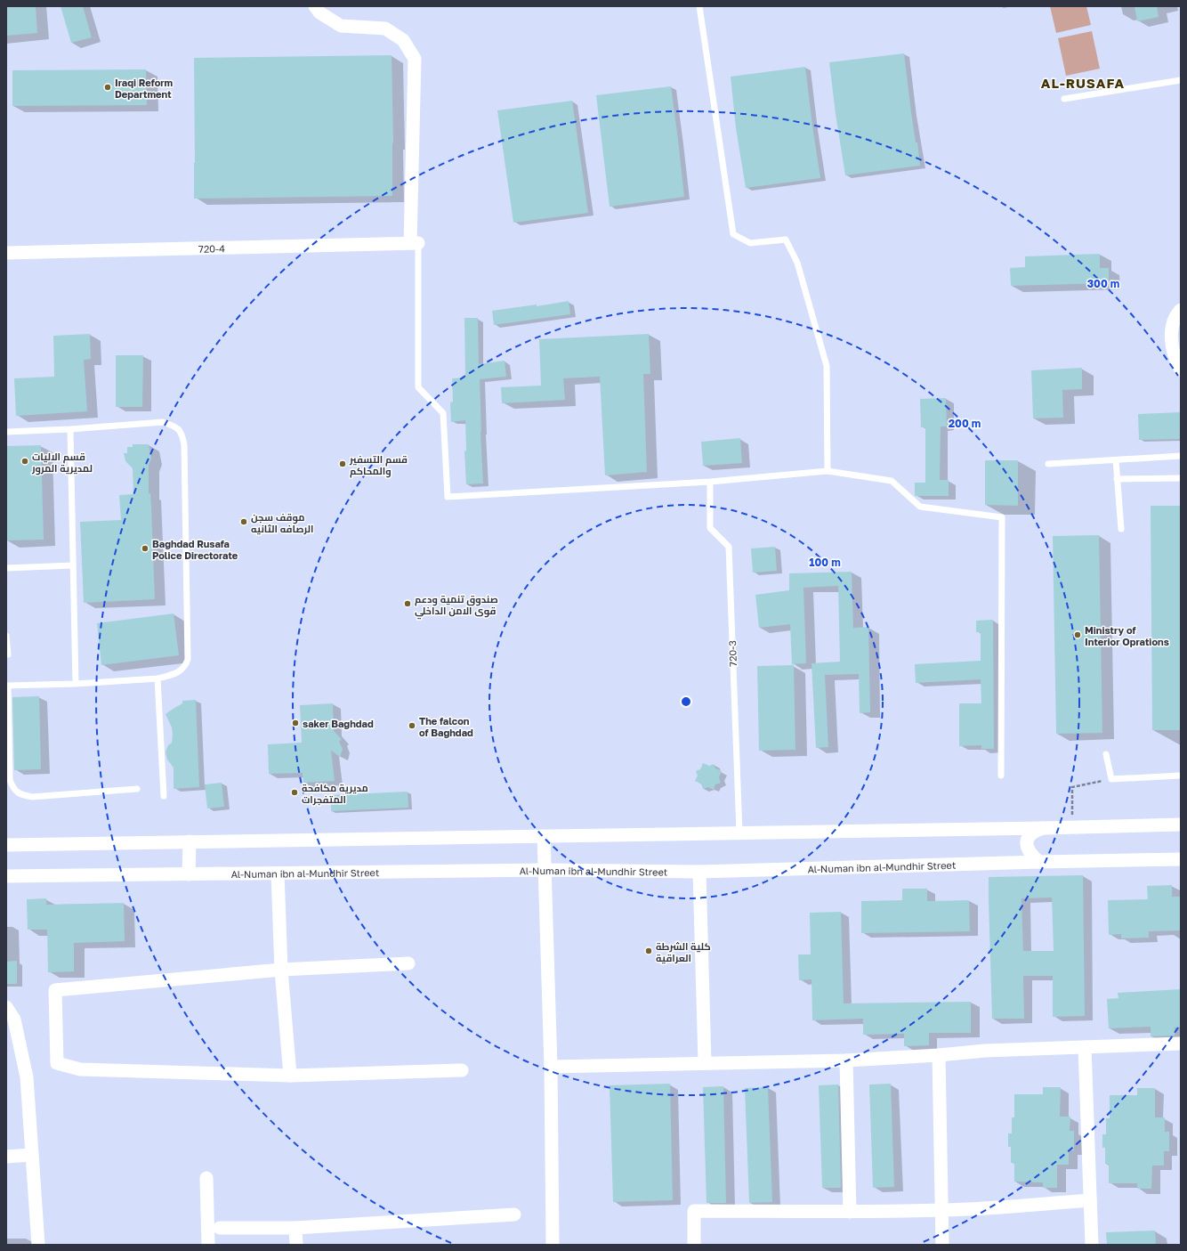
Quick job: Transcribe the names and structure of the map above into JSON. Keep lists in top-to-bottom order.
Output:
{
  "streets": {
    "street": ["720-4", "Al-Numan ibn al-Mundhir Street"],
    "lane": ["720-3"]
  },
  "districts": ["AL-RUSAFA"],
  "places": [
    "Iraqi Reform Department",
    "قسم الاليات لمديرية المرور",
    "قسم التسفير والمحاكم",
    "موقف سجن الرصافه الثانيه",
    "Baghdad Rusafa Police Directorate",
    "صندوق تنمية ودعم قوى الامن الداخلي",
    "Ministry of Interior Oprations",
    "saker Baghdad",
    "The falcon of Baghdad",
    "مديرية مكافحة المتفجرات",
    "كلية الشرطة العراقية"
  ],
  "rings": ["300 m", "200 m", "100 m"]
}
